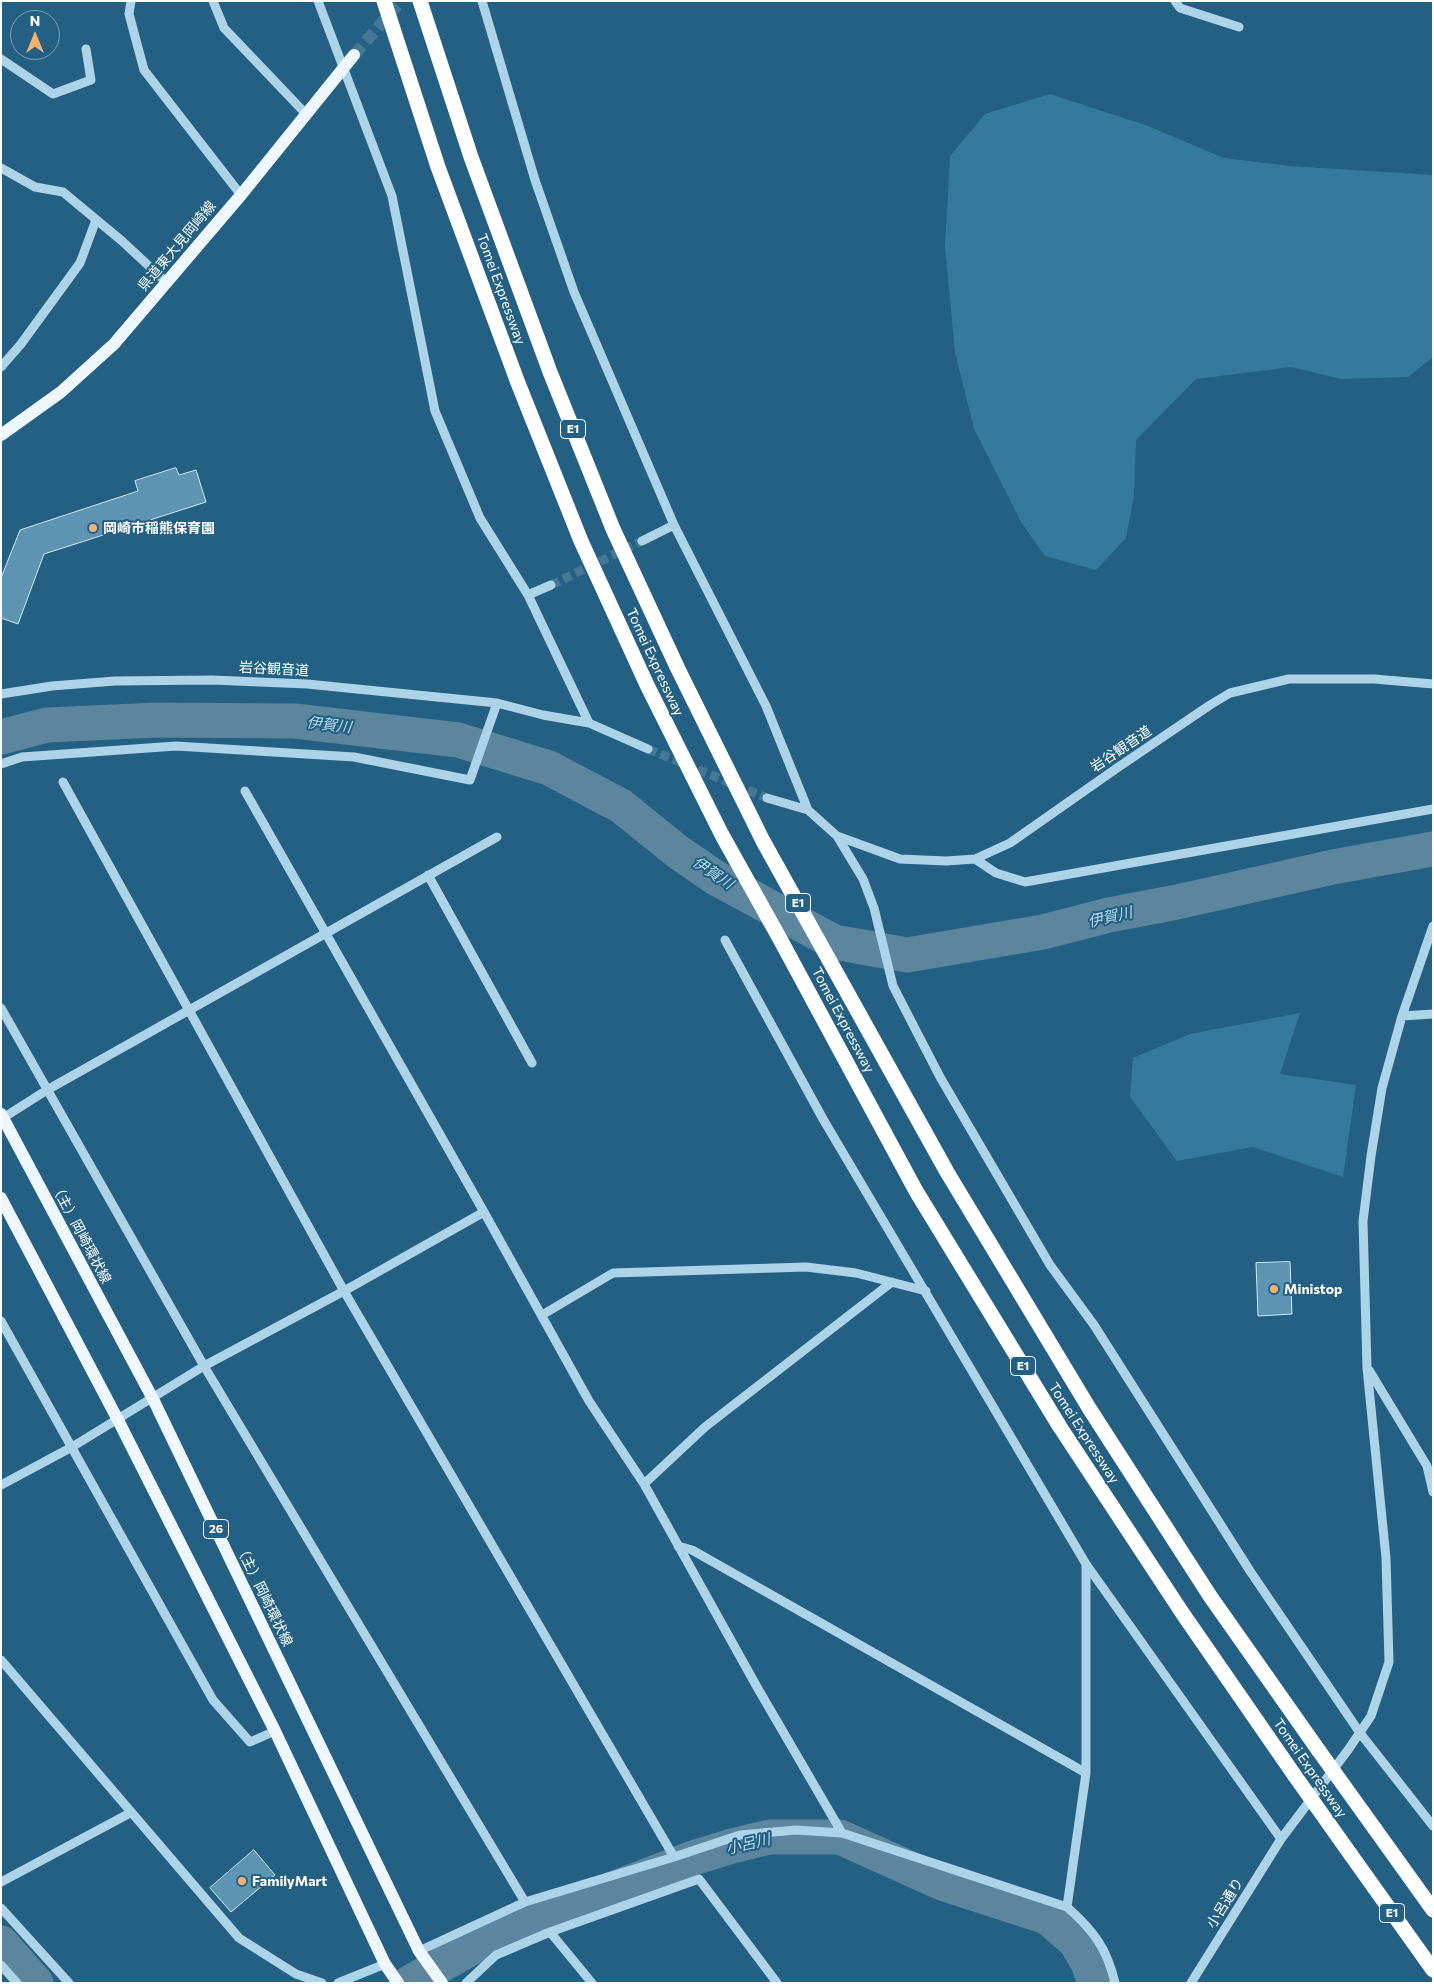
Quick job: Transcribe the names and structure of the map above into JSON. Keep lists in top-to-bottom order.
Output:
{
  "streets": {
    "highway": ["Tomei Expressway", "E1"],
    "main road": ["県道東大見岡崎線", "（主）岡崎環状線", "26"],
    "street": ["岩谷観音道", "小呂通り"]
  },
  "water": ["伊賀川", "小呂川"],
  "places": ["岡崎市稲熊保育園", "Ministop", "FamilyMart"],
  "north": "top"
}
